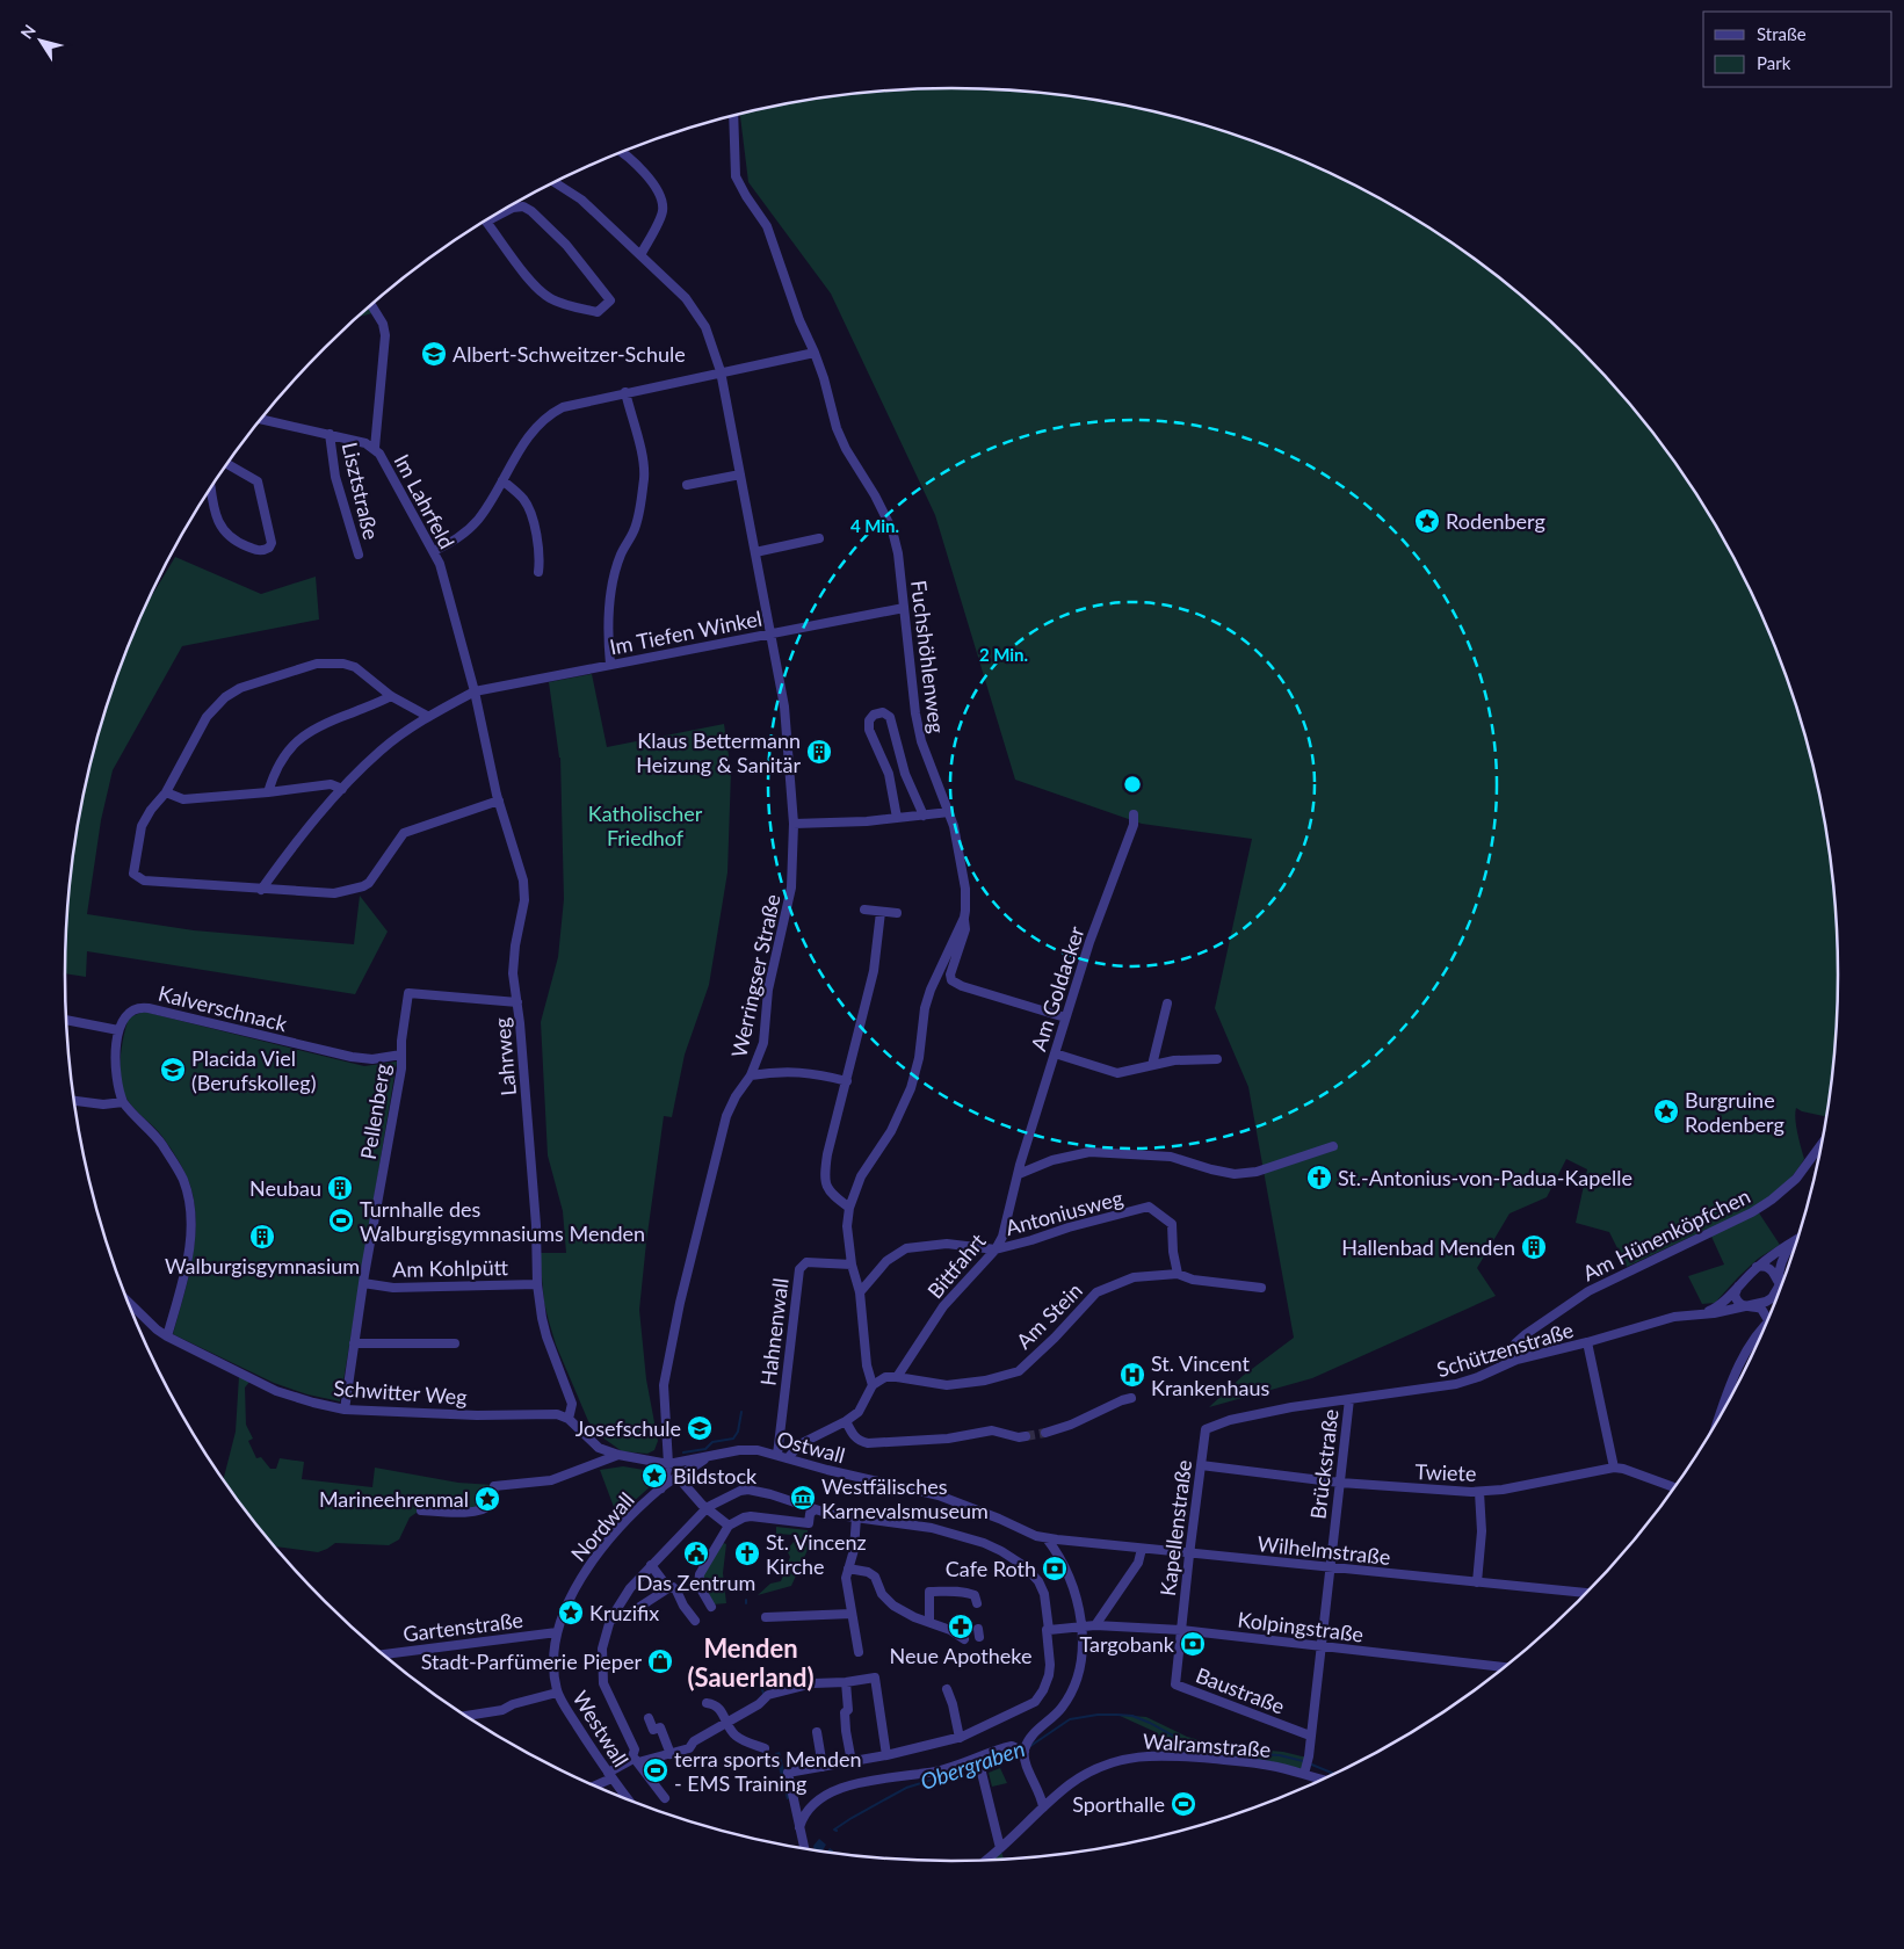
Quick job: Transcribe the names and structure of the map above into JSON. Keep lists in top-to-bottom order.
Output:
{
  "streets": {
    "street": [
      "Lisztstraße",
      "Im Lahrfeld",
      "Im Tiefen Winkel",
      "Fuchshöhlenweg",
      "Werringser Straße",
      "Am Goldacker",
      "Kalverschnack",
      "Lahrweg",
      "Pellenberg",
      "Antoniusweg",
      "Am Hünenköpfchen",
      "Bittfahrt",
      "Am Kohlpütt",
      "Am Stein",
      "Hahnenwall",
      "Schützenstraße",
      "Schwitter Weg",
      "Ostwall",
      "Brückstraße",
      "Twiete",
      "Nordwall",
      "Kapellenstraße",
      "Wilhelmstraße",
      "Gartenstraße",
      "Kolpingstraße",
      "Baustraße",
      "Westwall",
      "Walramstraße"
    ]
  },
  "crossings": [
    ["Lisztstraße", "Im Lahrfeld"],
    ["Im Lahrfeld", "Im Tiefen Winkel"],
    ["Im Lahrfeld", "Lahrweg"],
    ["Im Tiefen Winkel", "Fuchshöhlenweg"],
    ["Im Tiefen Winkel", "Werringser Straße"],
    ["Im Tiefen Winkel", "Lahrweg"],
    ["Fuchshöhlenweg", "Antoniusweg"],
    ["Fuchshöhlenweg", "Hahnenwall"],
    ["Werringser Straße", "Ostwall"],
    ["Werringser Straße", "Nordwall"],
    ["Am Goldacker", "Bittfahrt"],
    ["Kalverschnack", "Pellenberg"],
    ["Lahrweg", "Pellenberg"],
    ["Lahrweg", "Am Kohlpütt"],
    ["Lahrweg", "Schwitter Weg"],
    ["Pellenberg", "Am Kohlpütt"],
    ["Pellenberg", "Schwitter Weg"],
    ["Antoniusweg", "Bittfahrt"],
    ["Antoniusweg", "Am Stein"],
    ["Am Hünenköpfchen", "Schützenstraße"],
    ["Bittfahrt", "Am Stein"],
    ["Hahnenwall", "Ostwall"],
    ["Schützenstraße", "Brückstraße"],
    ["Schützenstraße", "Kapellenstraße"],
    ["Ostwall", "Nordwall"],
    ["Ostwall", "Wilhelmstraße"],
    ["Brückstraße", "Twiete"],
    ["Brückstraße", "Wilhelmstraße"],
    ["Brückstraße", "Kolpingstraße"],
    ["Brückstraße", "Baustraße"],
    ["Brückstraße", "Walramstraße"],
    ["Twiete", "Kapellenstraße"],
    ["Nordwall", "Gartenstraße"],
    ["Nordwall", "Westwall"],
    ["Kapellenstraße", "Wilhelmstraße"],
    ["Kapellenstraße", "Kolpingstraße"],
    ["Kapellenstraße", "Baustraße"],
    ["Kolpingstraße", "Baustraße"]
  ],
  "districts": ["Menden (Sauerland)"],
  "water": ["Obergraben"],
  "parks": ["Katholischer Friedhof"],
  "places": {
    "school or university": ["Albert-Schweitzer-Schule", "Placida Viel (Berufskolleg)", "Josefschule"],
    "place": [
      "Rodenberg",
      "Burgruine Rodenberg",
      "Bildstock",
      "Marineehrenmal",
      "Kruzifix"
    ],
    "building": [
      "Klaus Bettermann Heizung & Sanitär",
      "Neubau",
      "Walburgisgymnasium",
      "Hallenbad Menden"
    ],
    "church": ["St.-Antonius-von-Padua-Kapelle", "St. Vincenz Kirche"],
    "sports": ["Turnhalle des Walburgisgymnasiums Menden", "terra sports Menden - EMS Training", "Sporthalle"],
    "hospital": ["St. Vincent Krankenhaus"],
    "museum": ["Westfälisches Karnevalsmuseum"],
    "public building": ["Das Zentrum"],
    "bank": ["Cafe Roth", "Targobank"],
    "pharmacy": ["Neue Apotheke"],
    "shop": ["Stadt-Parfümerie Pieper"]
  },
  "legend": ["Straße", "Park"],
  "north": "top left",
  "rings": ["4 Min.", "2 Min."]
}
